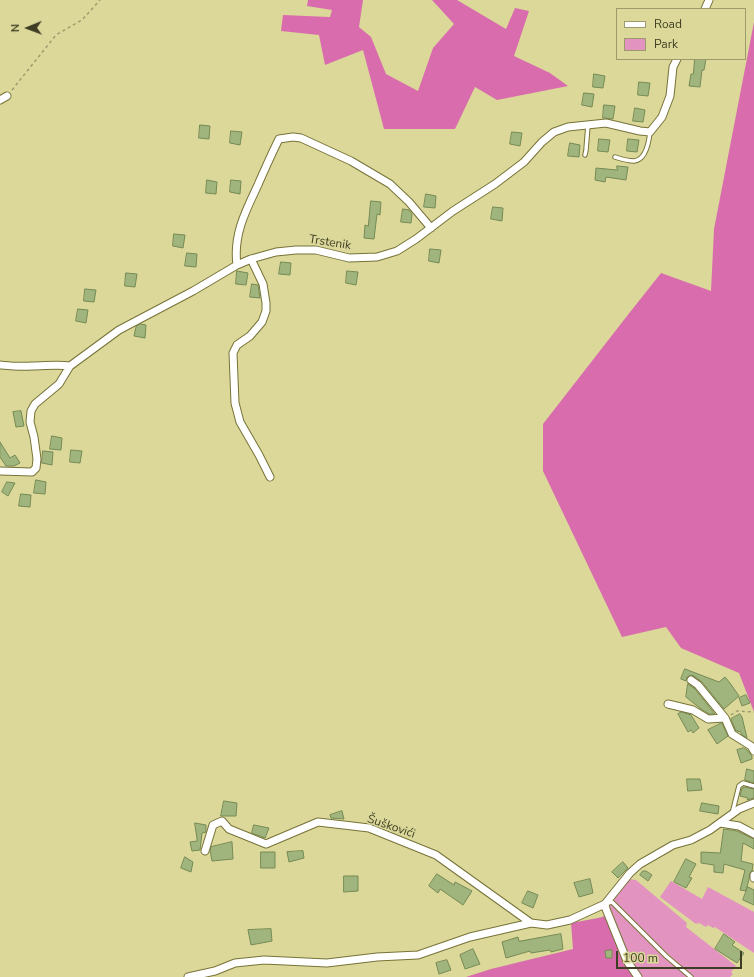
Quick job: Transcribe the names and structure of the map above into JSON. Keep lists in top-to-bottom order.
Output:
{
  "streets": {
    "street": ["Trstenik", "Šuškovići"]
  },
  "legend": ["Road", "Park"],
  "scale_bar": "100 m",
  "north": "left"
}
